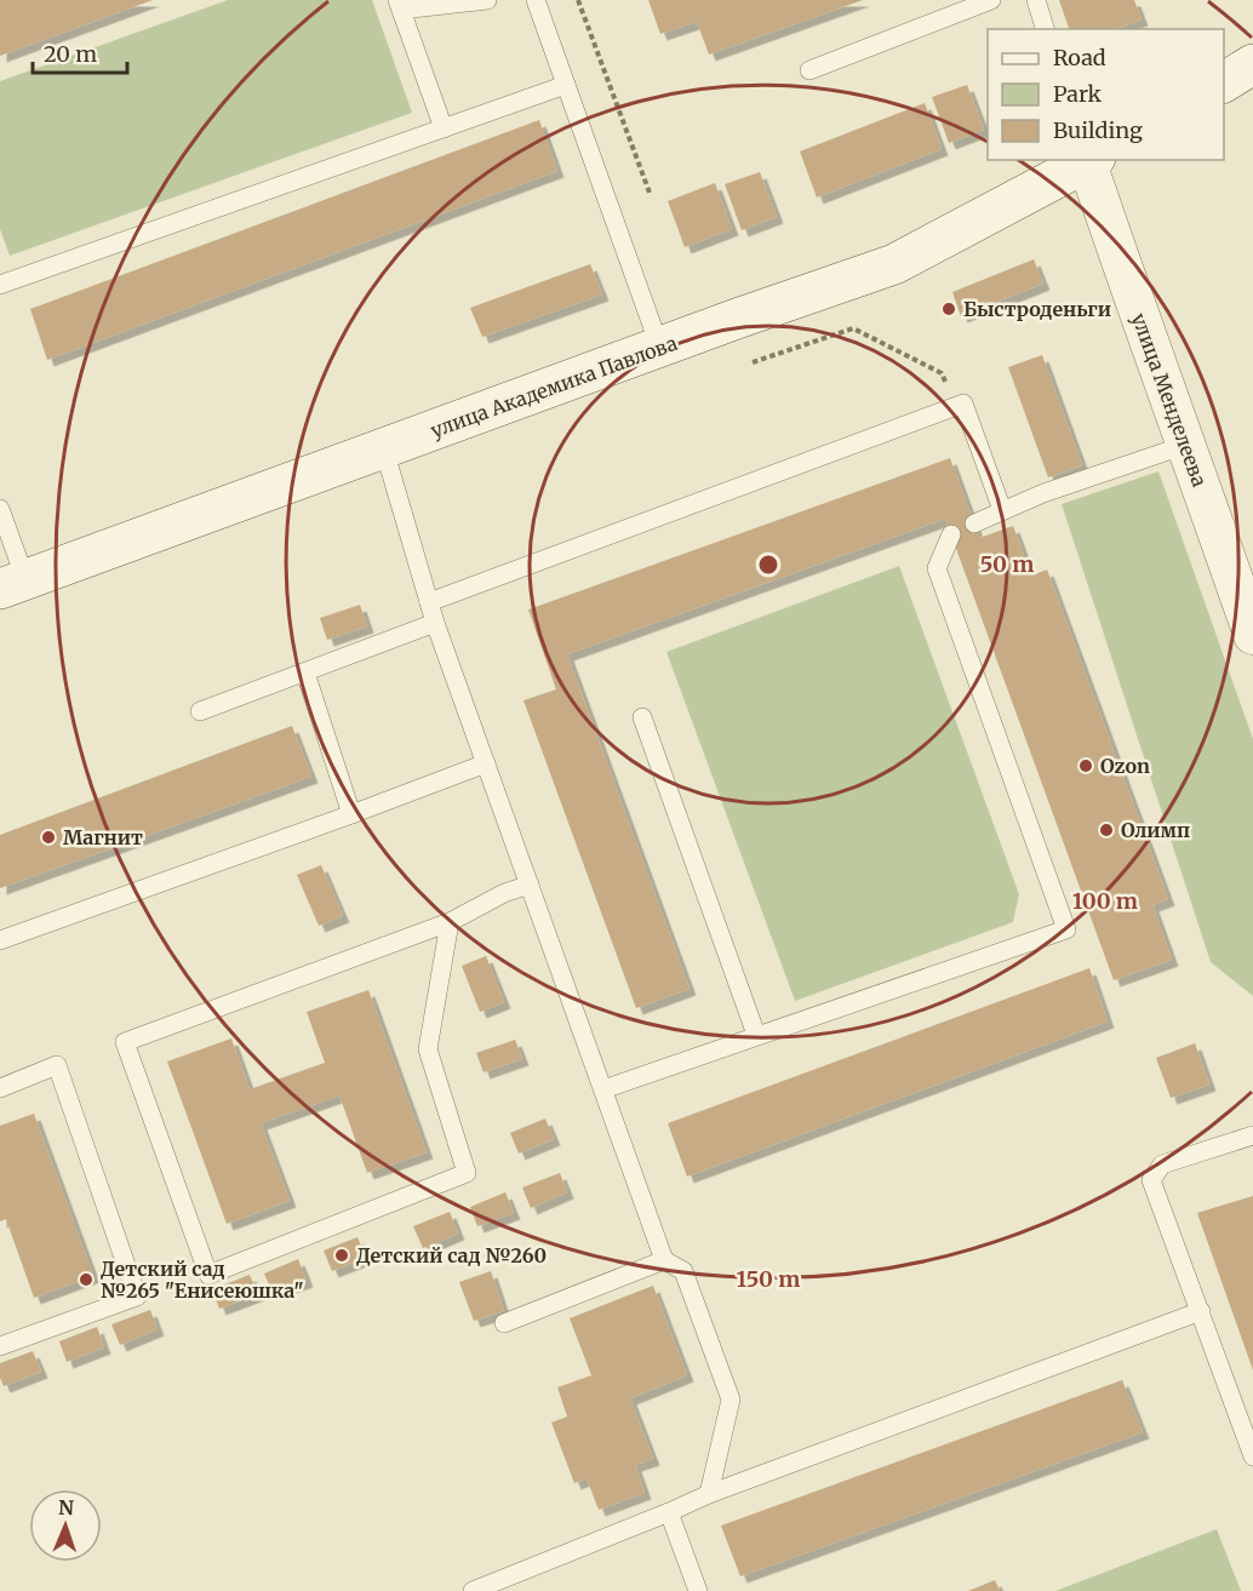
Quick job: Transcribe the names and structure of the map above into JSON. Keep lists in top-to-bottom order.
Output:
{
  "streets": {
    "main road": ["улица Академика Павлова"],
    "street": ["улица Менделеева"]
  },
  "crossings": [
    ["улица Академика Павлова", "улица Менделеева"]
  ],
  "places": [
    "Быстроденьги",
    "Ozon",
    "Олимп",
    "Магнит",
    "Детский сад №260",
    "Детский сад №265 \"Енисеюшка\""
  ],
  "legend": ["Road", "Park", "Building"],
  "scale_bar": "20 m",
  "north": "top",
  "rings": ["50 m", "100 m", "150 m"]
}
